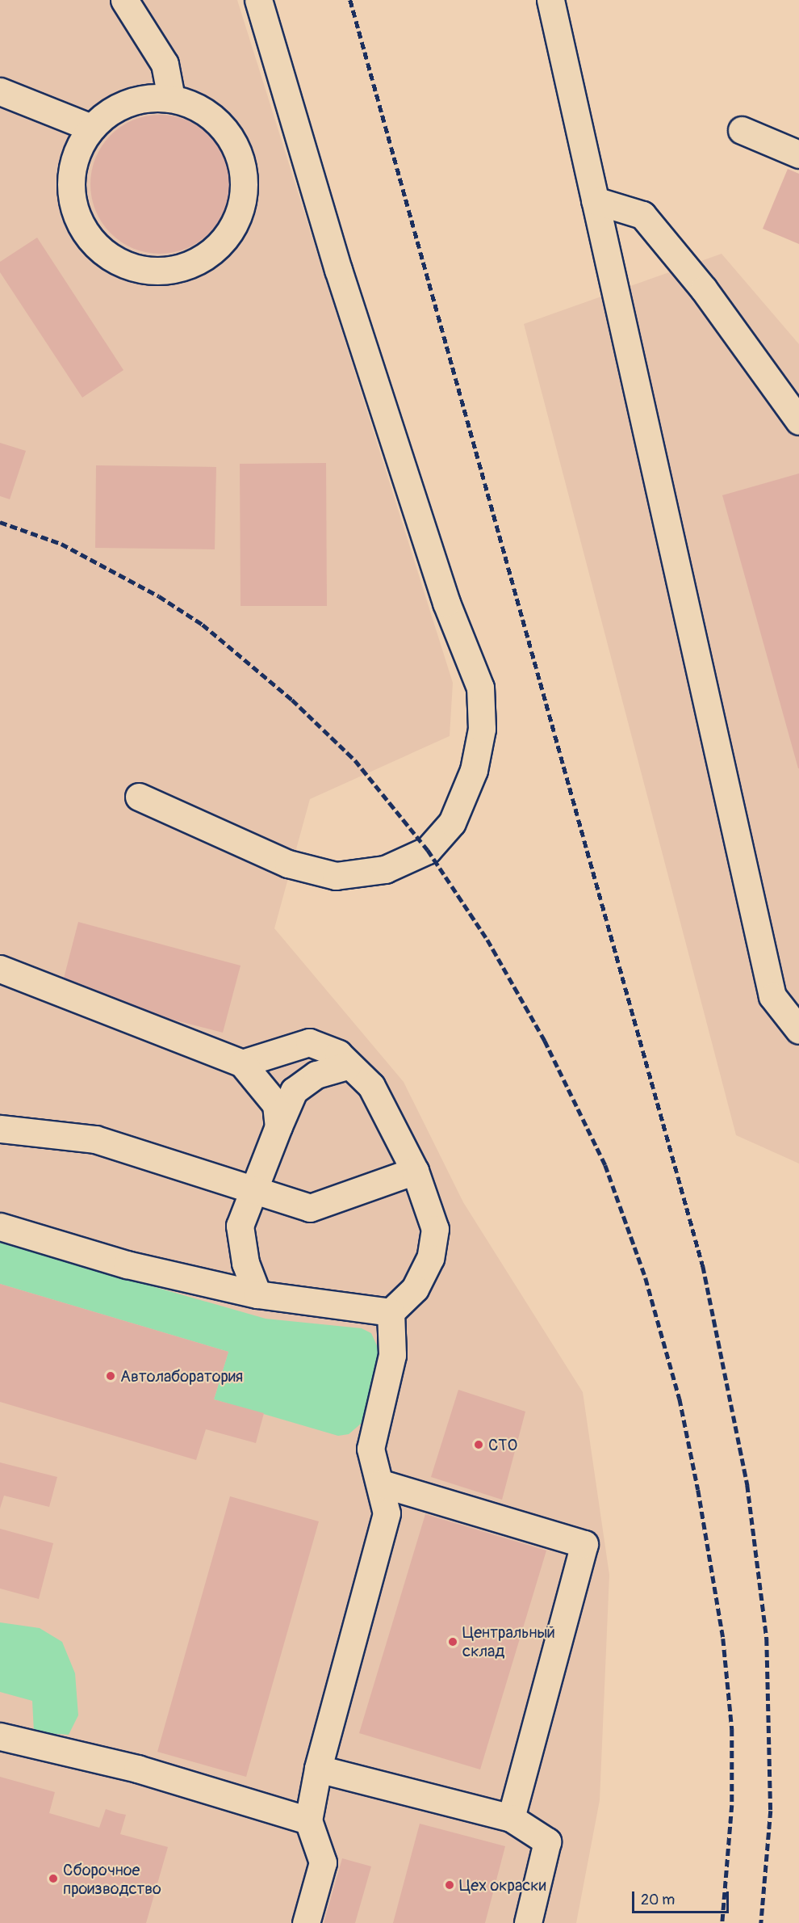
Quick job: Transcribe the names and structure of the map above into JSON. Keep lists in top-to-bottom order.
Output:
{
  "places": [
    "Автолаборатория",
    "СТО",
    "Центральный склад",
    "Сборочное производство",
    "Цех окраски"
  ],
  "scale_bar": "20 m"
}
